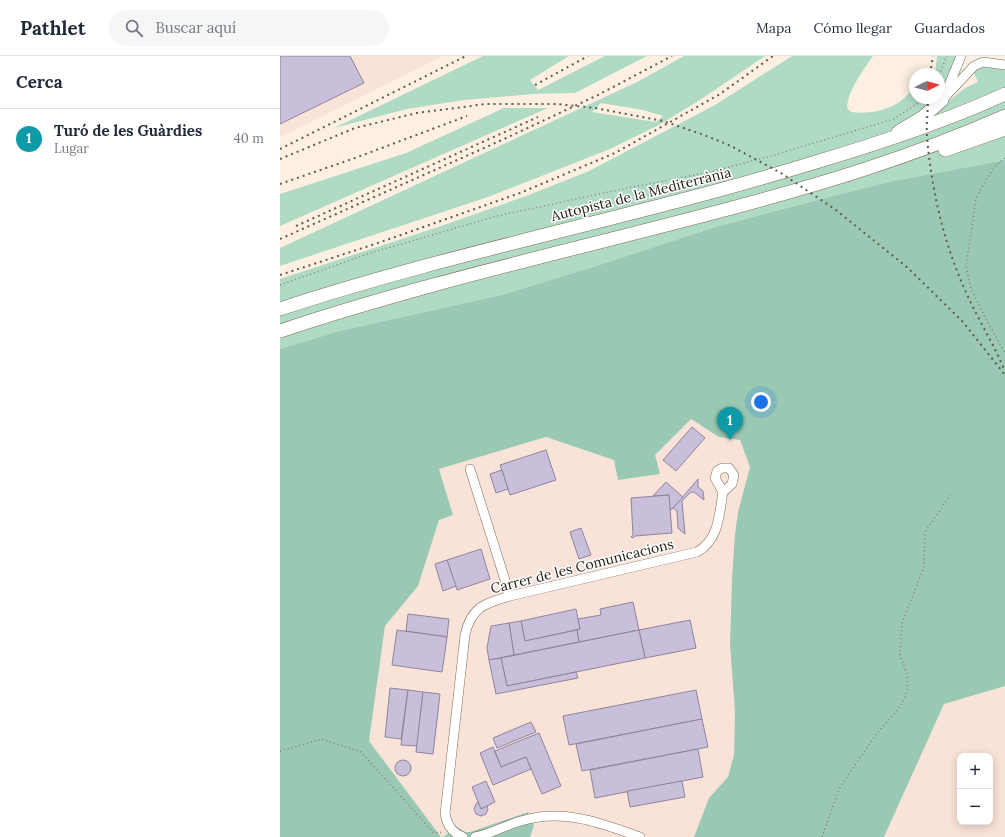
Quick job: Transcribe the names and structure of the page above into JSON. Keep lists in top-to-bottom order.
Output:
{
  "streets": {
    "highway": ["Autopista de la Mediterrània"],
    "street": ["Carrer de les Comunicacions"]
  },
  "north": "right",
  "page": {
    "header": "Pathlet",
    "search": "Buscar aquí",
    "nav": ["Mapa", "Cómo llegar", "Guardados"],
    "heading": "Cerca",
    "list": [
      {
        "mark": "1",
        "name": "Turó de les Guàrdies",
        "note": "Lugar",
        "value": "40 m"
      }
    ],
    "pins": "1",
    "map_buttons": ["+", "−"]
  }
}
